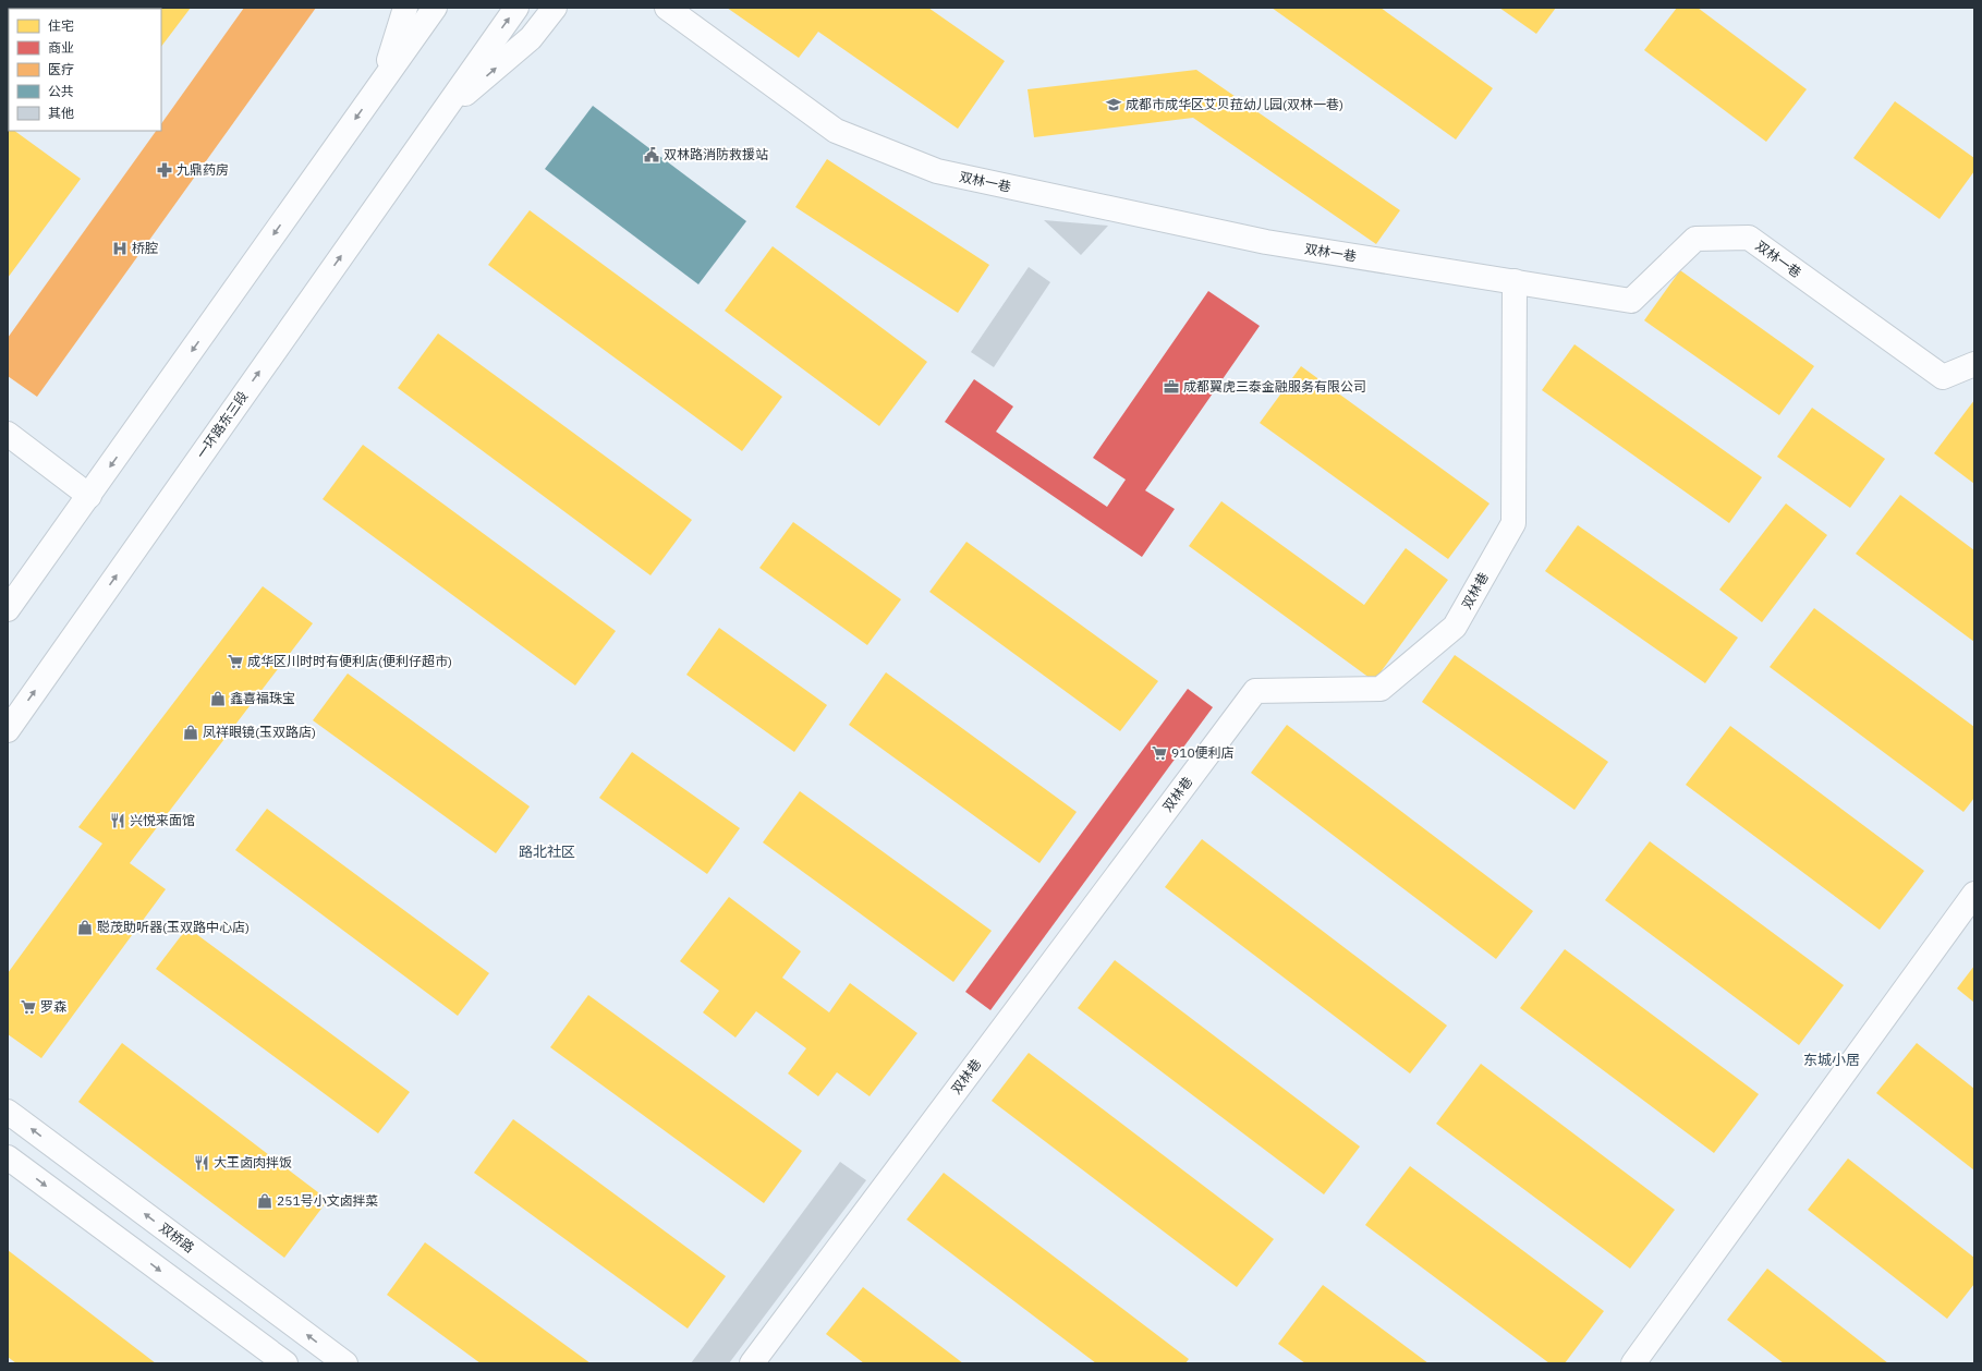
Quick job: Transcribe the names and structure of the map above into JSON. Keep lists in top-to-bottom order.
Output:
{
  "streets": {
    "street": [
      "双林一巷",
      "一环路东三段",
      "双林巷",
      "双桥路"
    ]
  },
  "crossings": [
    ["双林一巷", "双林巷"]
  ],
  "districts": ["路北社区", "东城小居"],
  "places": {
    "school or university": ["成都市成华区艾贝菈幼儿园(双林一巷)"],
    "public building": ["双林路消防救援站"],
    "pharmacy": ["九鼎药房"],
    "hospital": ["桥腔"],
    "office": ["成都翼虎三泰金融服务有限公司"],
    "supermarket": ["成华区川时时有便利店(便利仔超市)", "910便利店", "罗森"],
    "shop": [
      "鑫喜福珠宝",
      "凤祥眼镜(玉双路店)",
      "聪茂助听器(玉双路中心店)",
      "251号小文卤拌菜"
    ],
    "restaurant": ["兴悦来面馆", "大王卤肉拌饭"]
  },
  "legend": [
    "住宅",
    "商业",
    "医疗",
    "公共",
    "其他"
  ]
}
